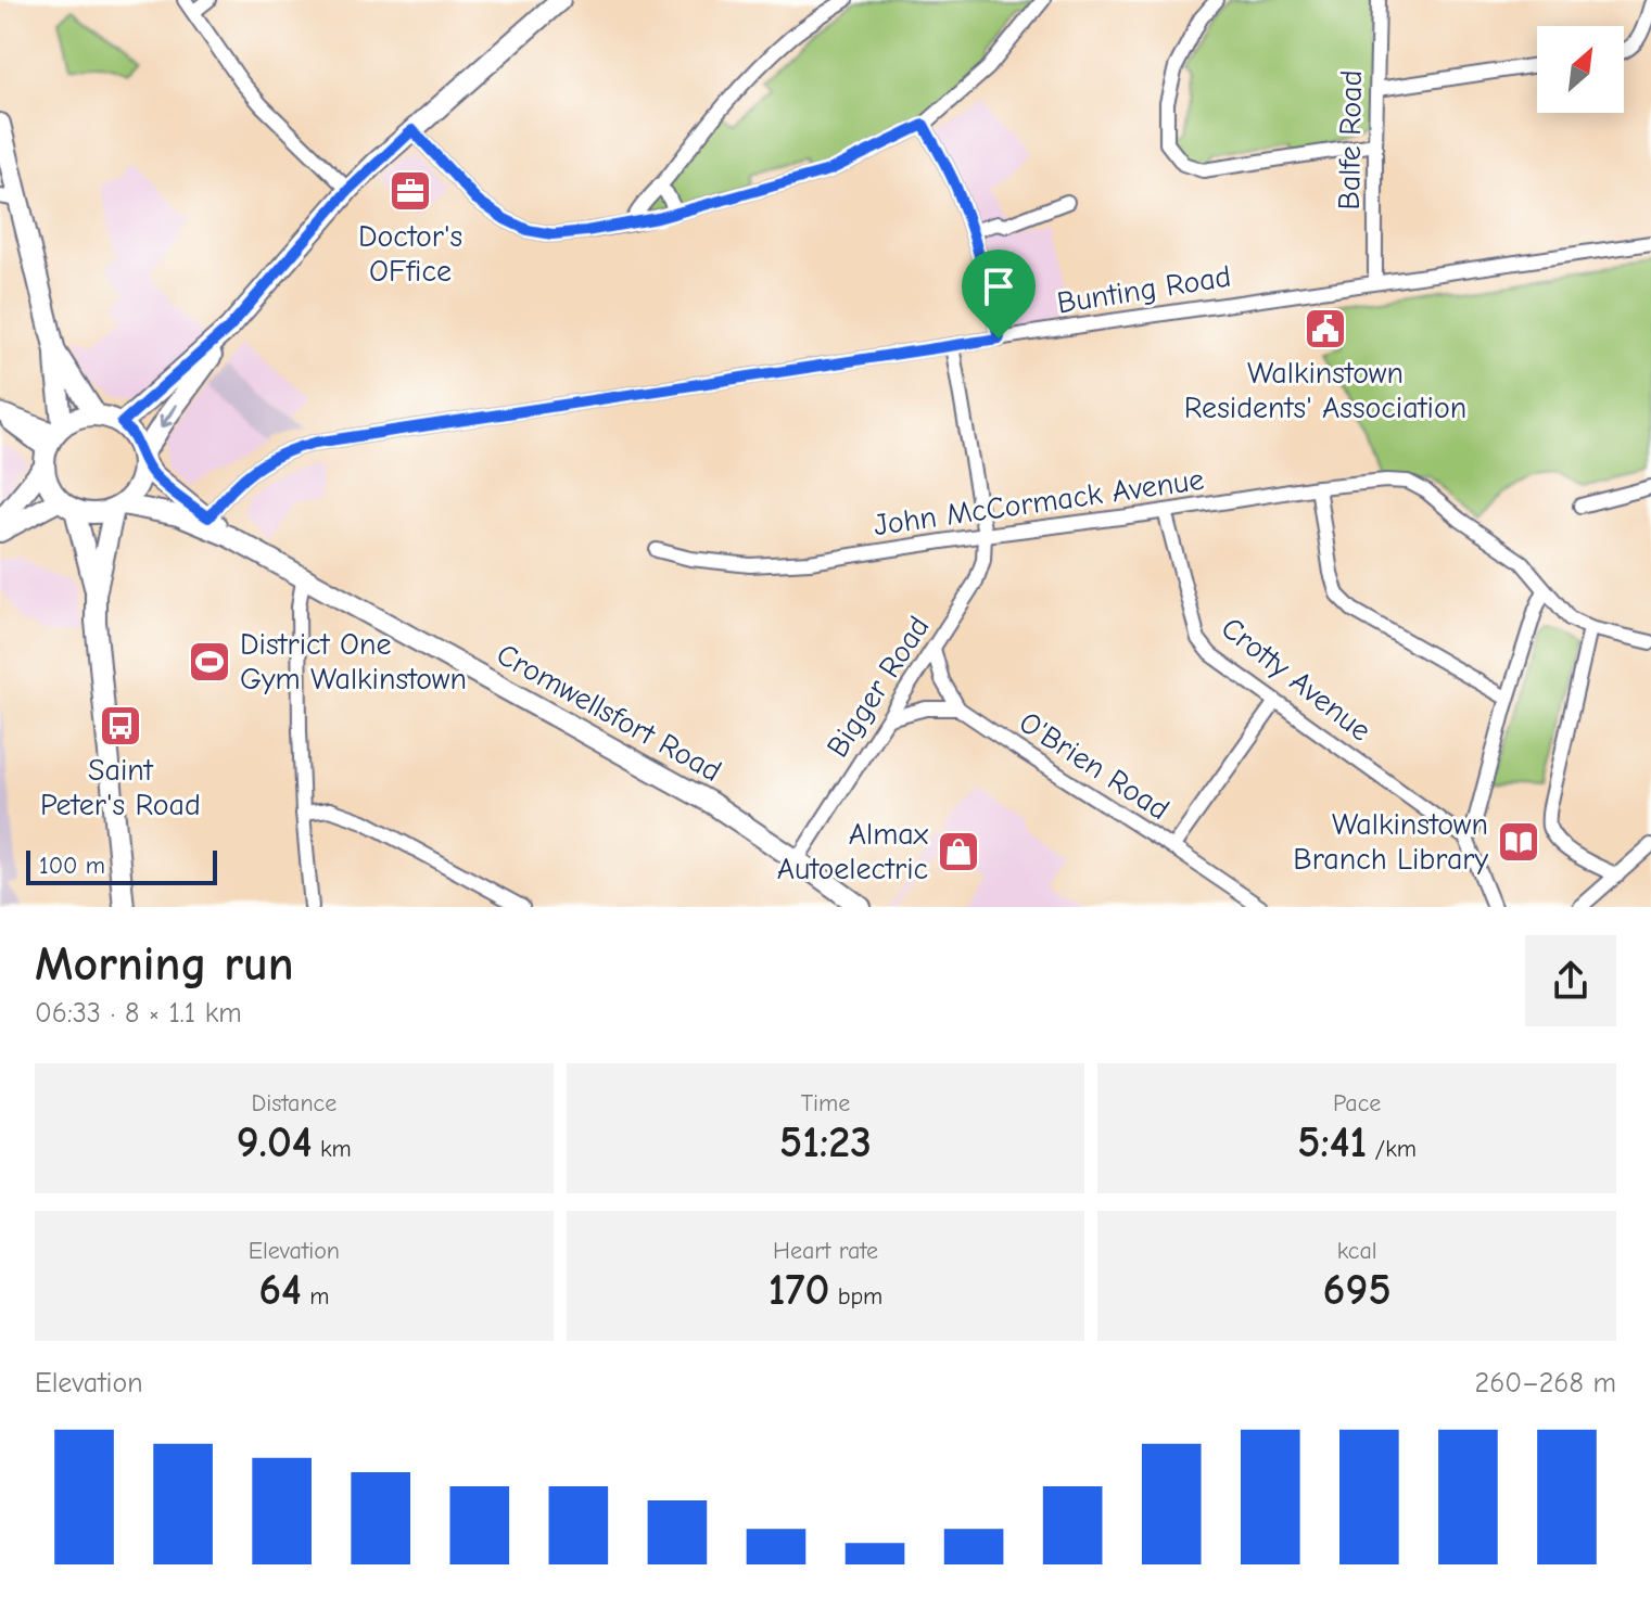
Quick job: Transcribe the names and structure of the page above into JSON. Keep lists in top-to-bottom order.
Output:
{
  "streets": {
    "main road": ["Cromwellsfort Road"],
    "street": [
      "Balfe Road",
      "Bunting Road",
      "John McCormack Avenue",
      "Crotty Avenue",
      "Bigger Road",
      "O'Brien Road"
    ]
  },
  "crossings": [
    ["Balfe Road", "Bunting Road"],
    ["Bunting Road", "Bigger Road"],
    ["Bunting Road", "Cromwellsfort Road"],
    ["John McCormack Avenue", "Crotty Avenue"],
    ["John McCormack Avenue", "Bigger Road"],
    ["Bigger Road", "Cromwellsfort Road"]
  ],
  "places": {
    "office": ["Doctor's OFfice"],
    "public building": ["Walkinstown Residents' Association"],
    "sports": ["District One Gym Walkinstown"],
    "bus stop": ["Saint Peter's Road"],
    "library": ["Walkinstown Branch Library"],
    "shop": ["Almax Autoelectric"]
  },
  "scale_bar": "100 m",
  "north": "top right",
  "page": {
    "scale": "100 m",
    "heading": ["Morning run", "06:33 · 8 × 1.1 km"],
    "stats": [
      ["Distance", "9.04 km"],
      ["Time", "51:23"],
      ["Pace", "5:41 /km"],
      ["Elevation", "64 m"],
      ["Heart rate", "170 bpm"],
      ["kcal", "695"]
    ],
    "chart": ["Elevation", "260–268 m"]
  }
}
